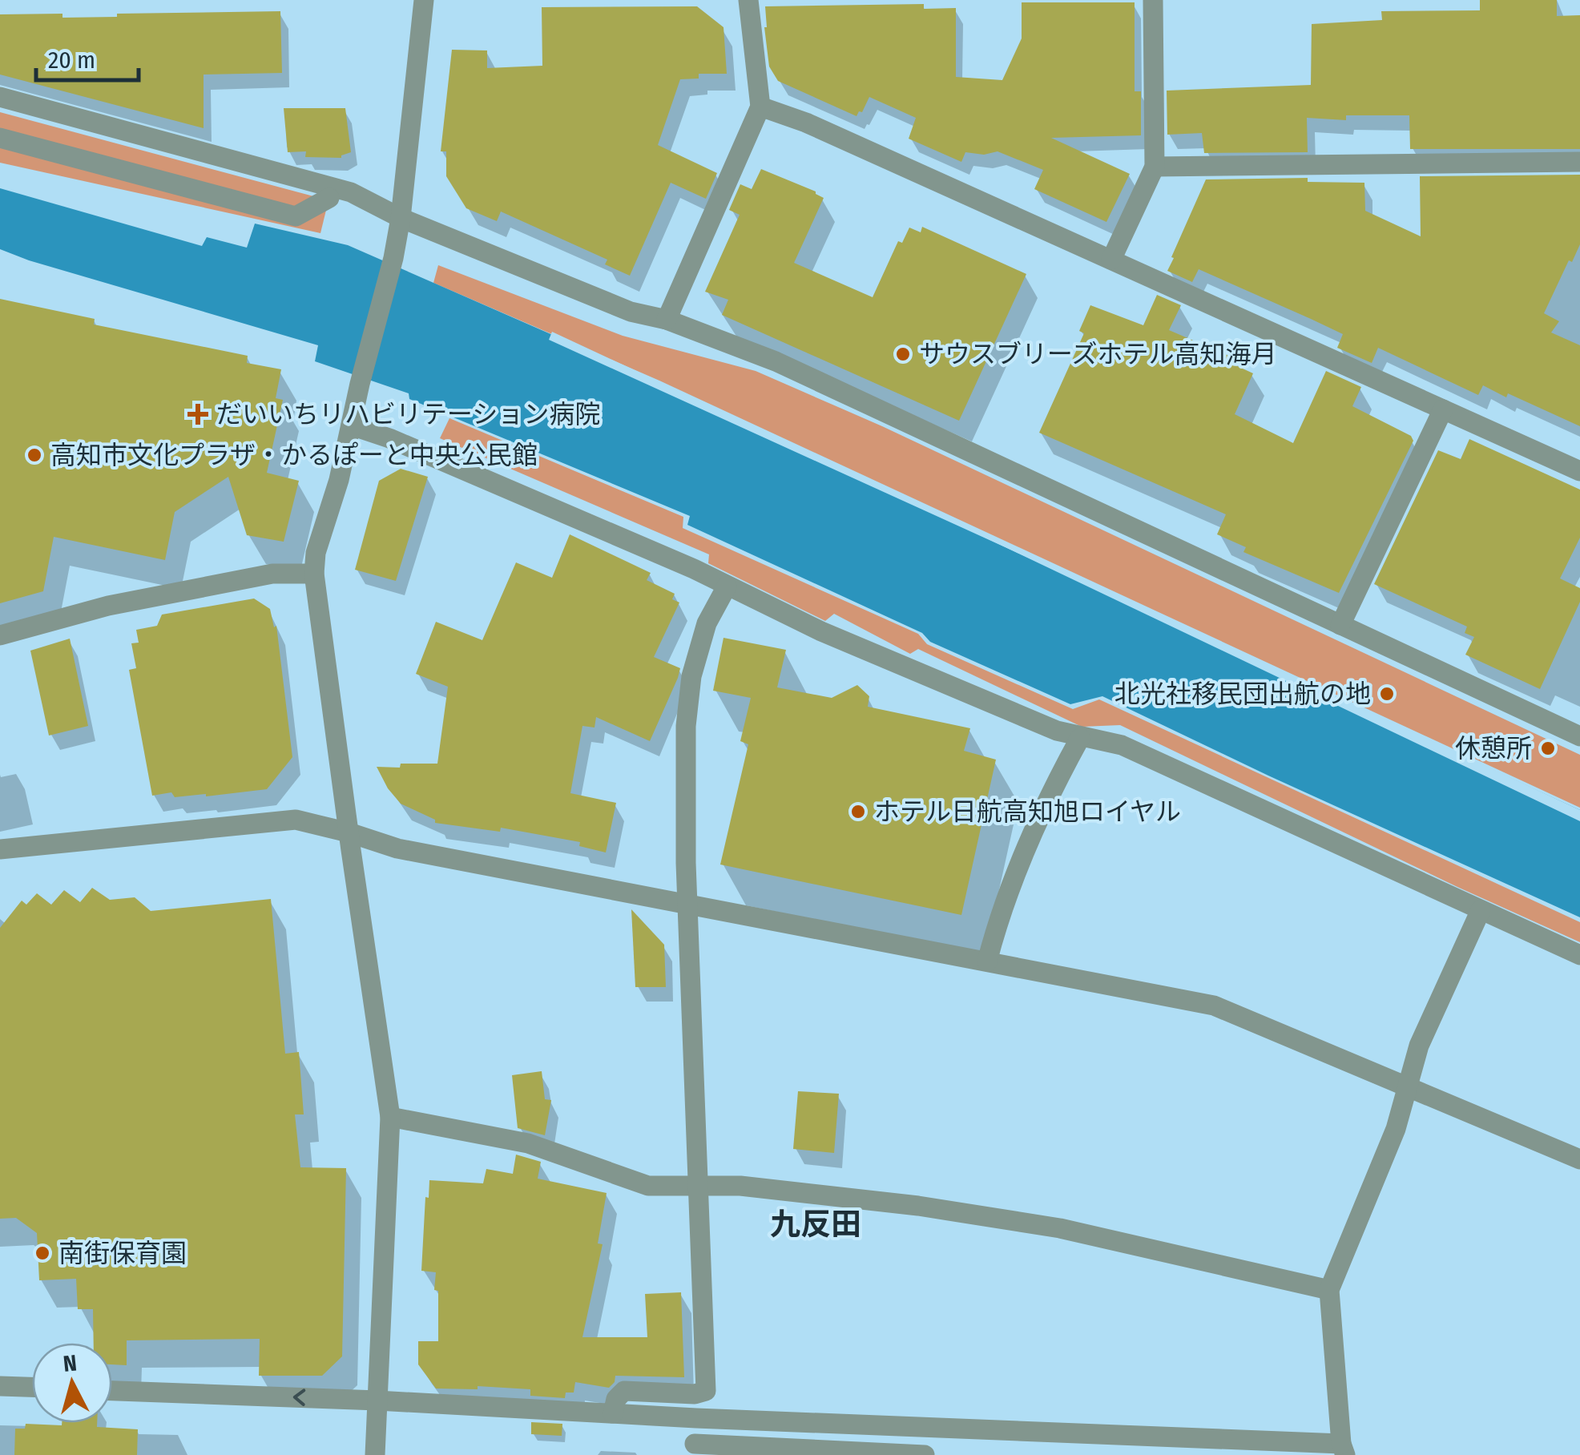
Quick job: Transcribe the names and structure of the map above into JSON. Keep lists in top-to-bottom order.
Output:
{
  "districts": ["九反田"],
  "places": {
    "other": [
      "サウスブリーズホテル高知海月",
      "高知市文化プラザ・かるぽーと中央公民館",
      "北光社移民団出航の地",
      "休憩所",
      "ホテル日航高知旭ロイヤル",
      "南街保育園"
    ],
    "health": ["だいいちリハビリテーション病院"]
  },
  "scale_bar": "20 m",
  "north": "top"
}
